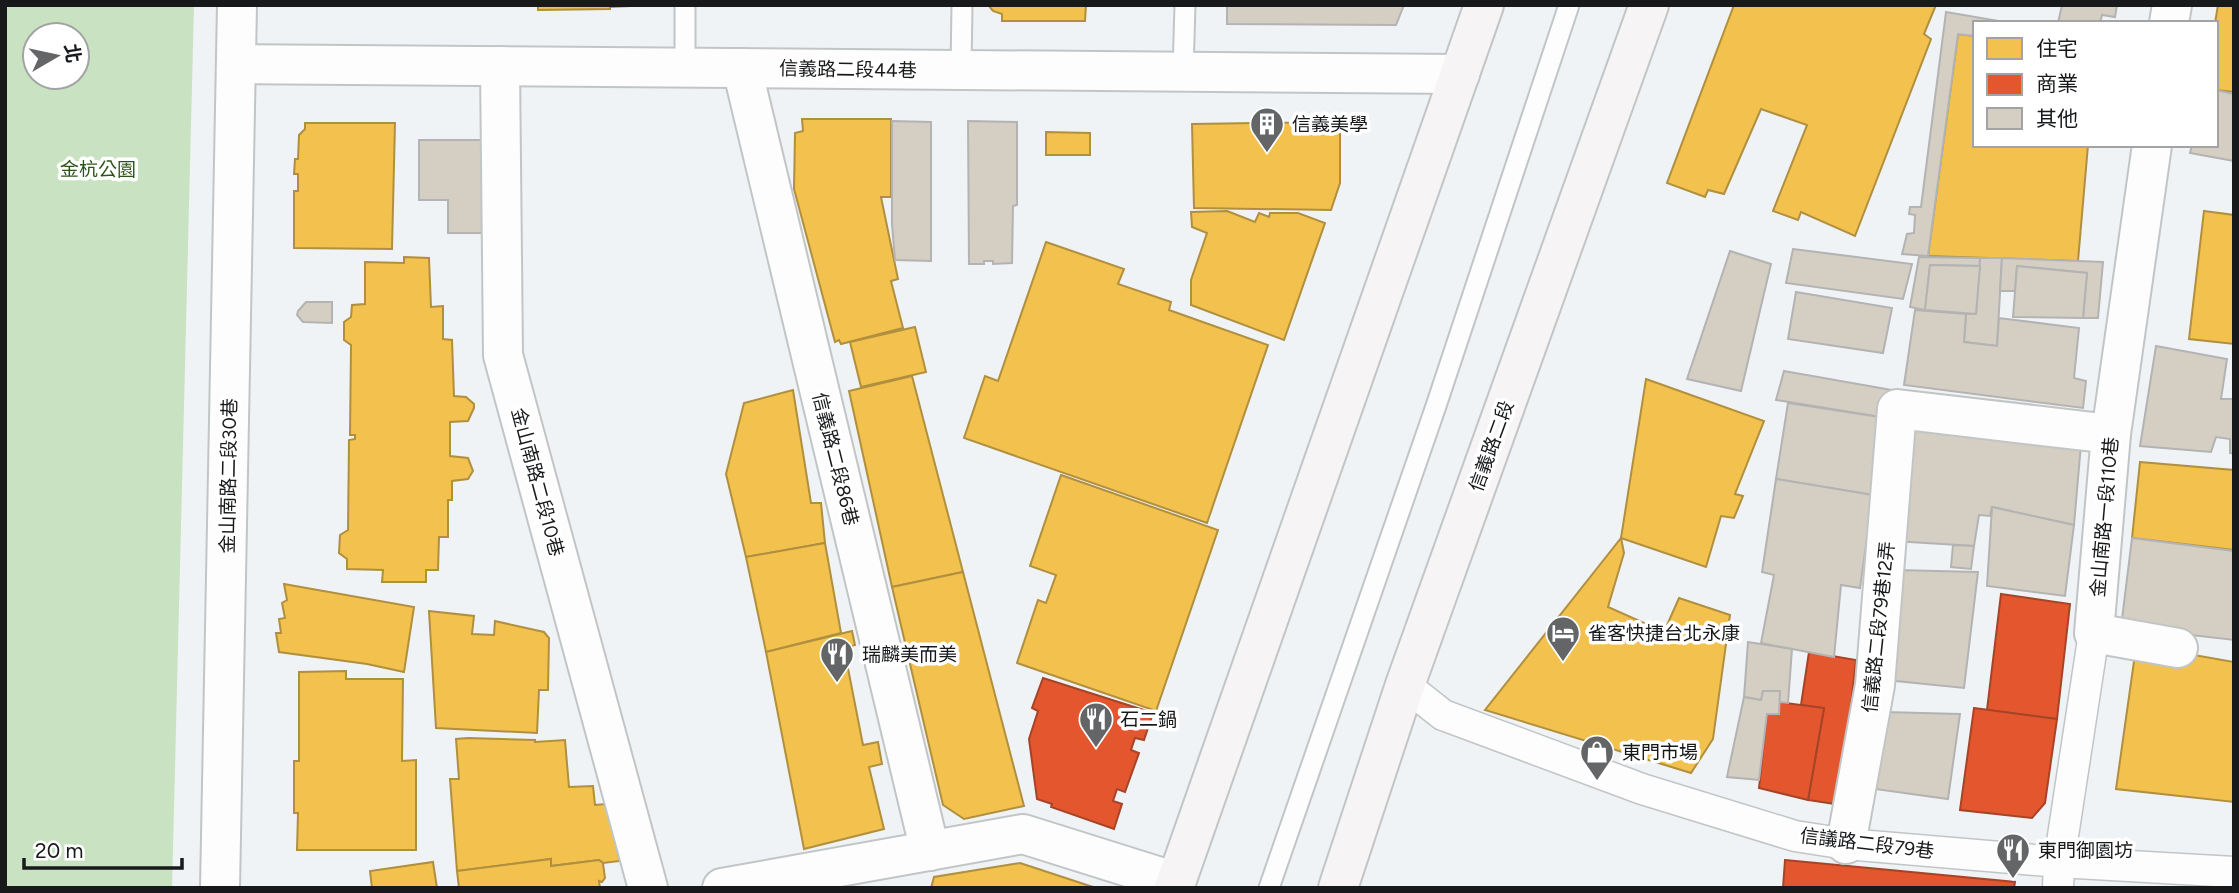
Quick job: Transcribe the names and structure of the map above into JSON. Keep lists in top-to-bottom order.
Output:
{
  "streets": {
    "main road": ["信義路二段"],
    "street": [
      "信義路二段44巷",
      "信義路二段86巷",
      "金山南路二段30巷",
      "金山南路二段10巷",
      "金山南路一段110巷",
      "信義路二段79巷12弄",
      "信議路二段79巷"
    ]
  },
  "crossings": [
    ["信義路二段44巷", "信義路二段86巷"],
    ["信義路二段44巷", "金山南路二段30巷"],
    ["信義路二段44巷", "金山南路二段10巷"],
    ["信義路二段", "信議路二段79巷"],
    ["金山南路一段110巷", "信義路二段79巷12弄"],
    ["金山南路一段110巷", "信議路二段79巷"],
    ["信義路二段79巷12弄", "信議路二段79巷"]
  ],
  "parks": ["金杭公園"],
  "places": {
    "building": ["信義美學"],
    "hotel": ["雀客快捷台北永康"],
    "restaurant": ["瑞麟美而美", "石二鍋", "東門御園坊"],
    "shop": ["東門市場"]
  },
  "legend": ["住宅", "商業", "其他"],
  "scale_bar": "20 m",
  "north": "right"
}
